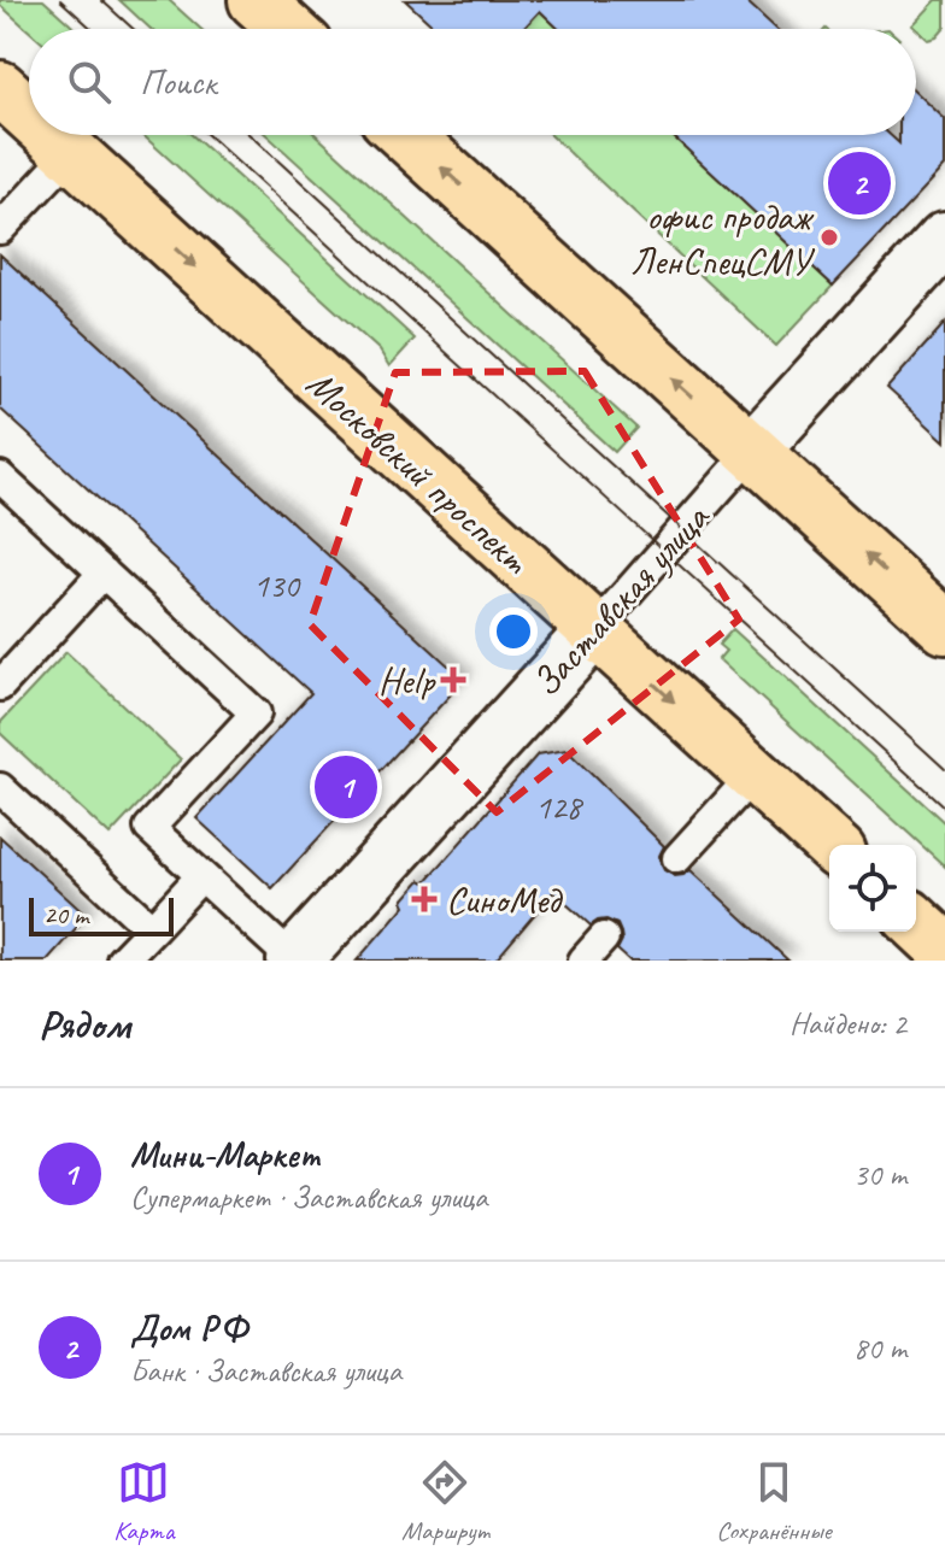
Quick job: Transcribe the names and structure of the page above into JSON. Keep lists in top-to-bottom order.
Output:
{
  "streets": {
    "main road": ["Московский проспект"],
    "street": ["Заставская улица"]
  },
  "crossings": [
    ["Московский проспект", "Заставская улица"]
  ],
  "places": {
    "other": ["офис продаж ЛенСпецСМУ"],
    "health": ["Help", "СиноМед"]
  },
  "house_numbers": ["130", "128"],
  "scale_bar": "20 m",
  "page": {
    "search": "Поиск",
    "pins": ["2", "1"],
    "scale": "20 m",
    "heading": ["Рядом", "Найдено: 2"],
    "list": [
      {
        "mark": "1",
        "name": "Мини-Маркет",
        "note": "Супермаркет · Заставская улица",
        "value": "30 m"
      },
      {
        "mark": "2",
        "name": "Дом РФ",
        "note": "Банк · Заставская улица",
        "value": "80 m"
      }
    ],
    "nav": ["Карта", "Маршрут", "Сохранённые"]
  }
}
